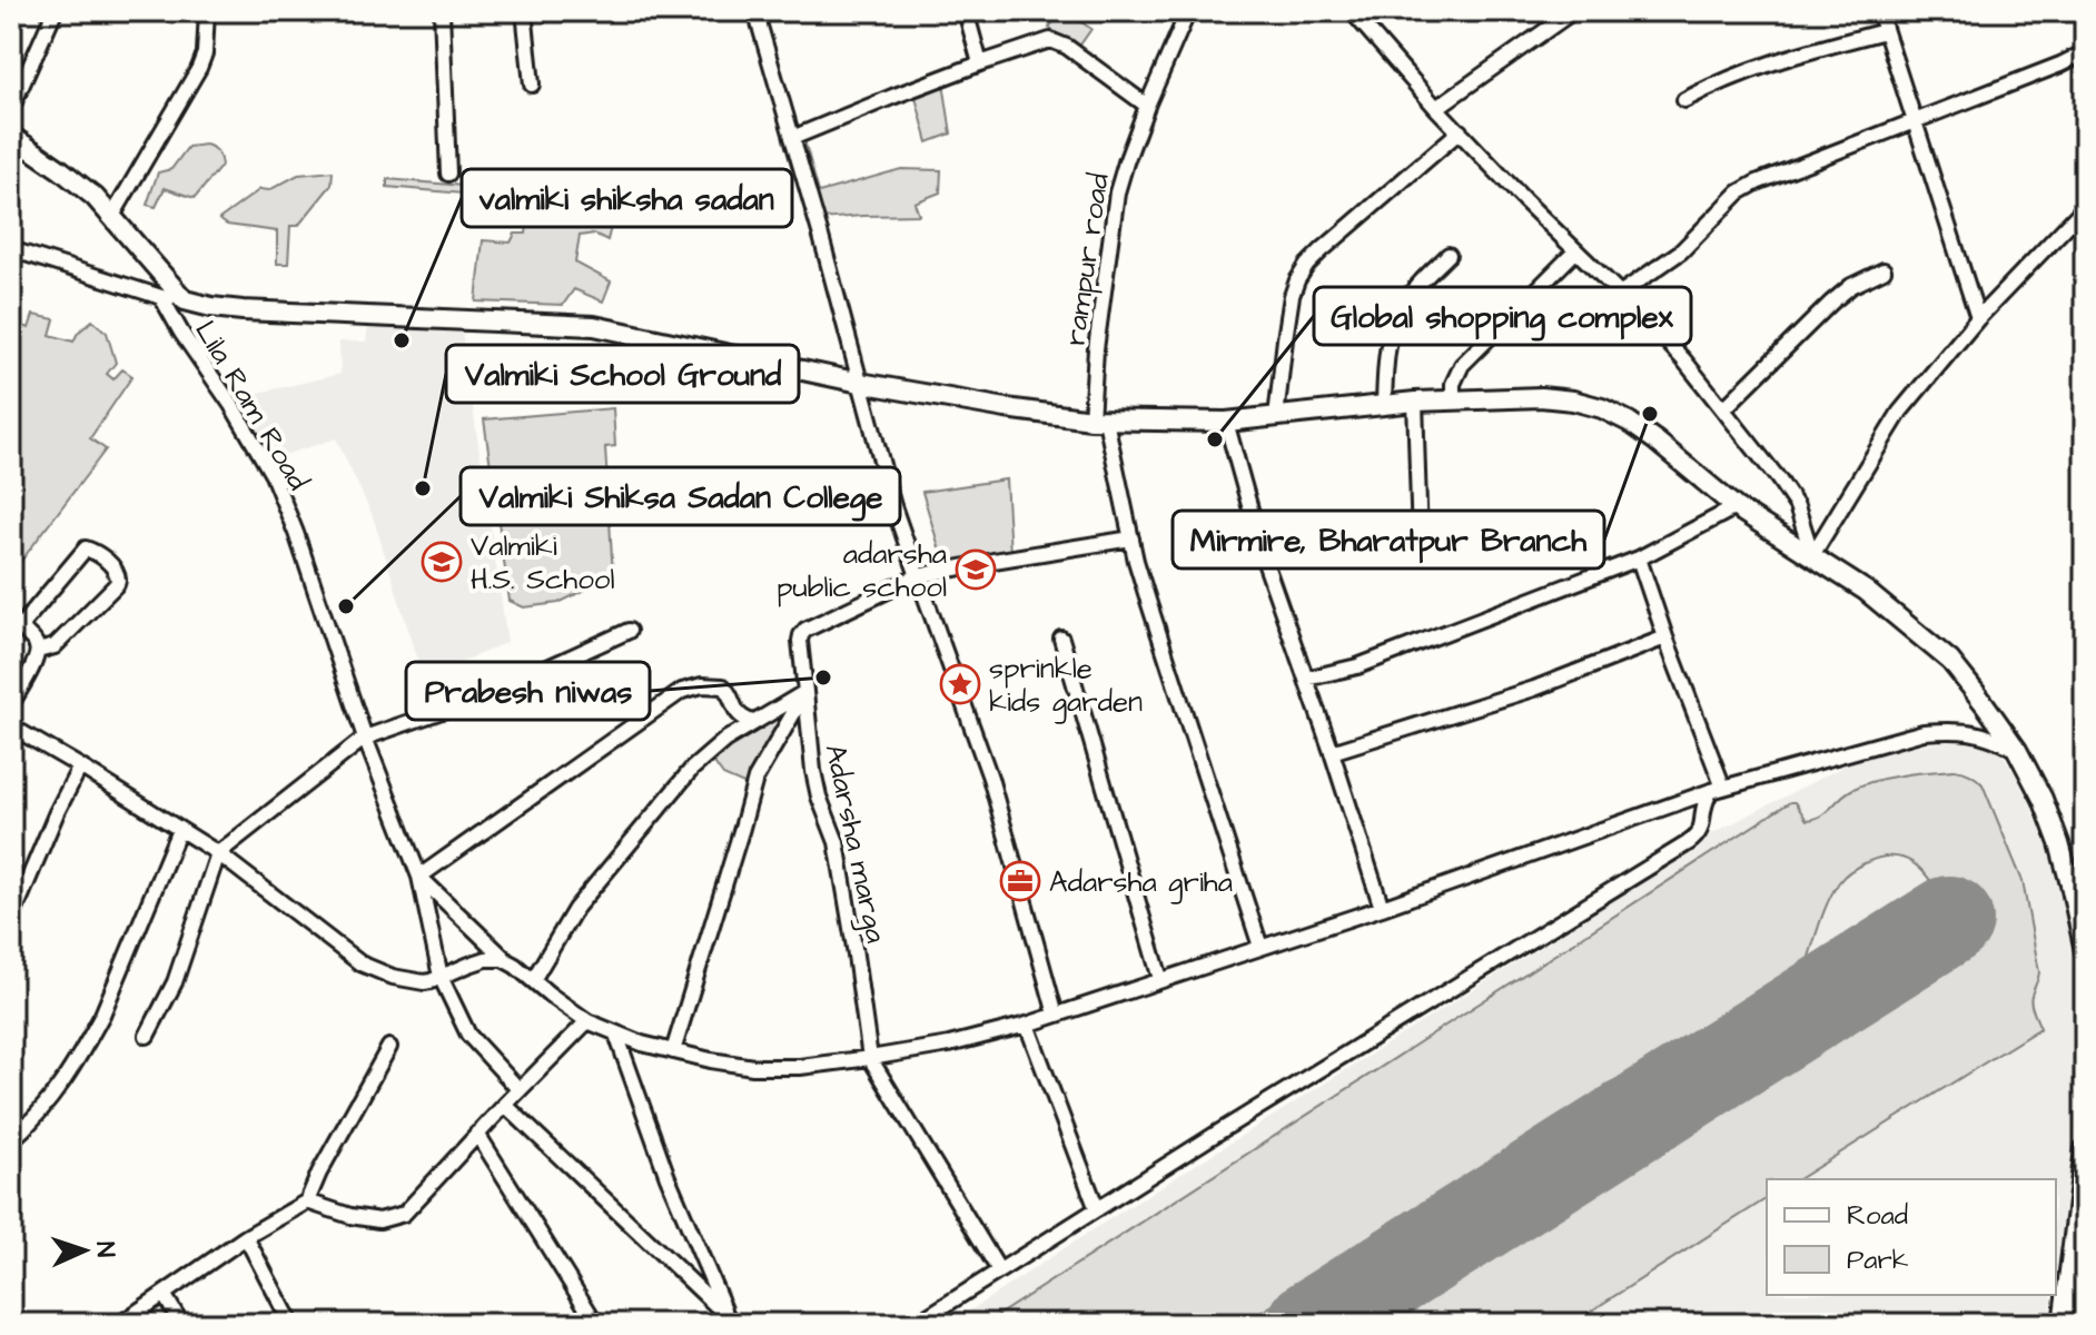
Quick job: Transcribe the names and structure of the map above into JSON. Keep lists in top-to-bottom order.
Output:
{
  "streets": {
    "street": ["rampur road", "Lila Ram Road", "Adarsha marga"]
  },
  "crossings": [
    ["rampur road", "Lila Ram Road"],
    ["Lila Ram Road", "Adarsha marga"]
  ],
  "places": {
    "other": [
      "valmiki shiksha sadan",
      "Mirmire, Bharatpur Branch",
      "Global shopping complex",
      "Valmiki School Ground",
      "Valmiki Shiksa Sadan College",
      "Prabesh niwas"
    ],
    "school or university": ["Valmiki H.S. School", "adarsha public school"],
    "place": ["sprinkle kids garden"],
    "office": ["Adarsha griha"]
  },
  "legend": ["Road", "Park"],
  "north": "right"
}
